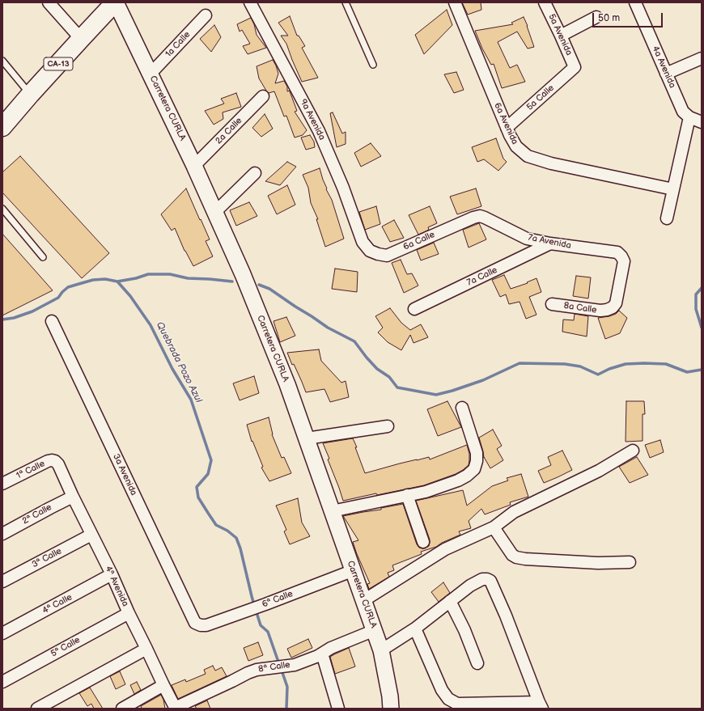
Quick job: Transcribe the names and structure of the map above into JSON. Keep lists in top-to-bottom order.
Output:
{
  "streets": {
    "main road": ["CA-13", "Carretera CURLA"],
    "street": [
      "5a Avenida",
      "1a Calle",
      "4a Avenida",
      "5a Calle",
      "9a Avenida",
      "6a Avenida",
      "2a Calle",
      "6a Calle",
      "7a Avenida",
      "7a Calle",
      "8a Calle",
      "1ª Calle",
      "3a Avenida",
      "2ª Calle",
      "3ª Calle",
      "4ª Avenida",
      "6ª Calle",
      "4ª Calle",
      "5ª Calle",
      "8ª Calle"
    ]
  },
  "crossings": [
    ["5a Avenida", "5a Calle"],
    ["1a Calle", "Carretera CURLA"],
    ["CA-13", "Carretera CURLA"],
    ["5a Calle", "6a Avenida"],
    ["Carretera CURLA", "2a Calle"],
    ["Carretera CURLA", "6ª Calle"],
    ["Carretera CURLA", "8ª Calle"],
    ["9a Avenida", "6a Calle"],
    ["6a Calle", "7a Avenida"],
    ["7a Avenida", "7a Calle"],
    ["7a Avenida", "8a Calle"],
    ["1ª Calle", "4ª Avenida"],
    ["3a Avenida", "6ª Calle"],
    ["2ª Calle", "4ª Avenida"],
    ["3ª Calle", "4ª Avenida"],
    ["4ª Avenida", "4ª Calle"],
    ["4ª Avenida", "5ª Calle"],
    ["4ª Avenida", "8ª Calle"]
  ],
  "water": ["Quebrada Pozo Azul"],
  "scale_bar": "50 m"
}
